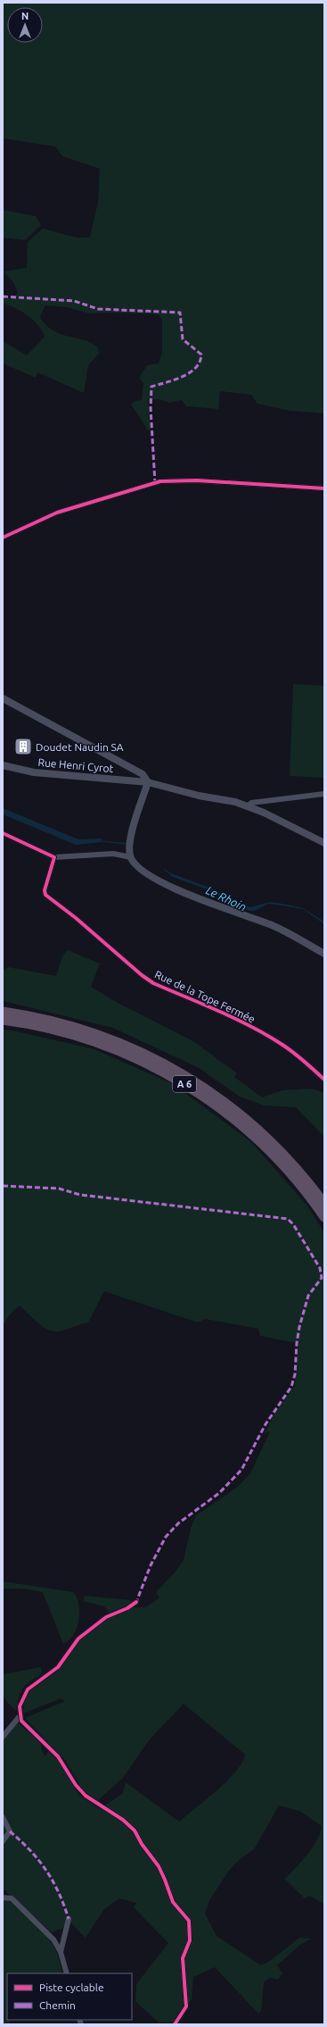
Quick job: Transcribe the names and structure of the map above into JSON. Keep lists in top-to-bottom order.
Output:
{
  "streets": {
    "highway": ["A 6"],
    "street": ["Rue Henri Cyrot", "Rue de la Tope Fermée"]
  },
  "water": ["Le Rhoin"],
  "places": {
    "building": ["Doudet Naudin SA"]
  },
  "legend": ["Piste cyclable", "Chemin"],
  "north": "top"
}
